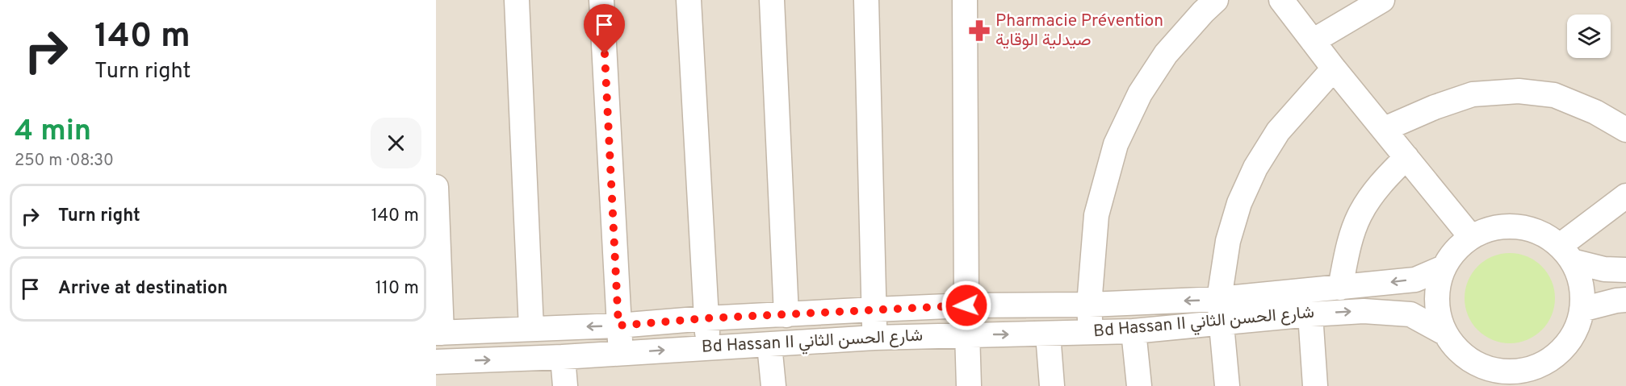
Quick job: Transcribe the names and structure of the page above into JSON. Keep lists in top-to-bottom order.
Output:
{
  "streets": {
    "street": ["Bd Hassan II شارع الحسن الثاني"]
  },
  "places": {
    "pharmacy": ["Pharmacie Prévention صيدلية الوقاية"]
  },
  "page": {
    "turn": ["140 m", "Turn right"],
    "heading": ["4 min", "250 m · 08:30"],
    "list": [
      {
        "name": "Turn right",
        "value": "140 m"
      },
      {
        "name": "Arrive at destination",
        "value": "110 m"
      }
    ]
  }
}
